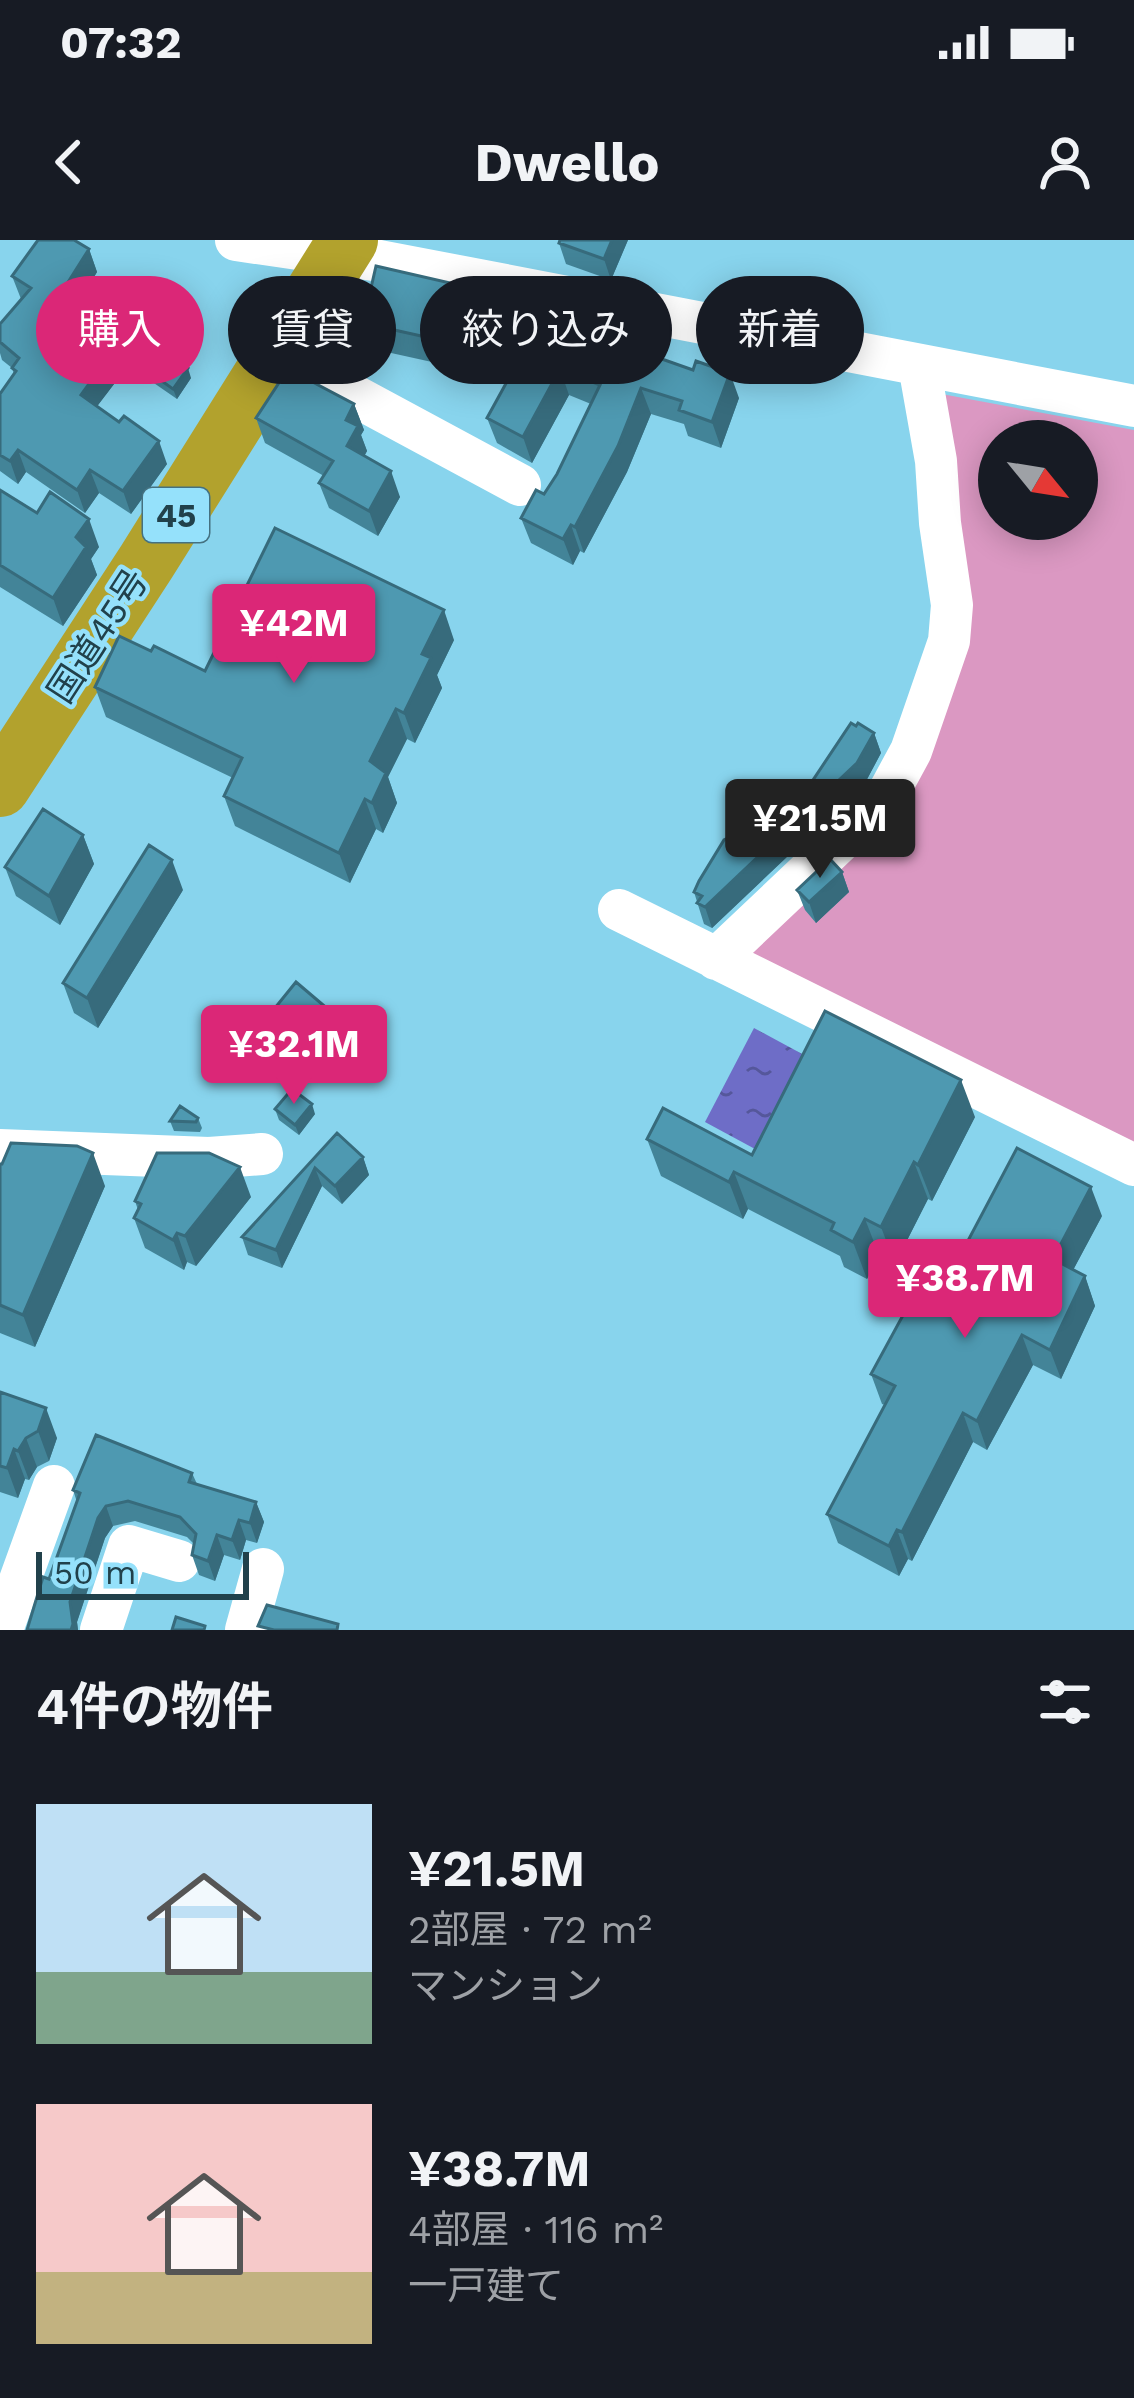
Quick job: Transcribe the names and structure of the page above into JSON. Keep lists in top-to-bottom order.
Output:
{
  "streets": {
    "highway": ["45", "国道45号"]
  },
  "scale_bar": "50 m",
  "north": "bottom right",
  "page": {
    "status": "07:32",
    "header": "Dwello",
    "chip": [
      "購入",
      "賃貸",
      "絞り込み",
      "新着"
    ],
    "price": [
      "¥42M",
      "¥21.5M",
      "¥32.1M",
      "¥38.7M"
    ],
    "scale": "50 m",
    "heading": "4件の物件",
    "list": [
      {
        "name": "¥21.5M",
        "note": "2部屋 · 72 m² · マンション"
      },
      {
        "name": "¥38.7M",
        "note": "4部屋 · 116 m² · 一戸建て"
      }
    ]
  }
}
